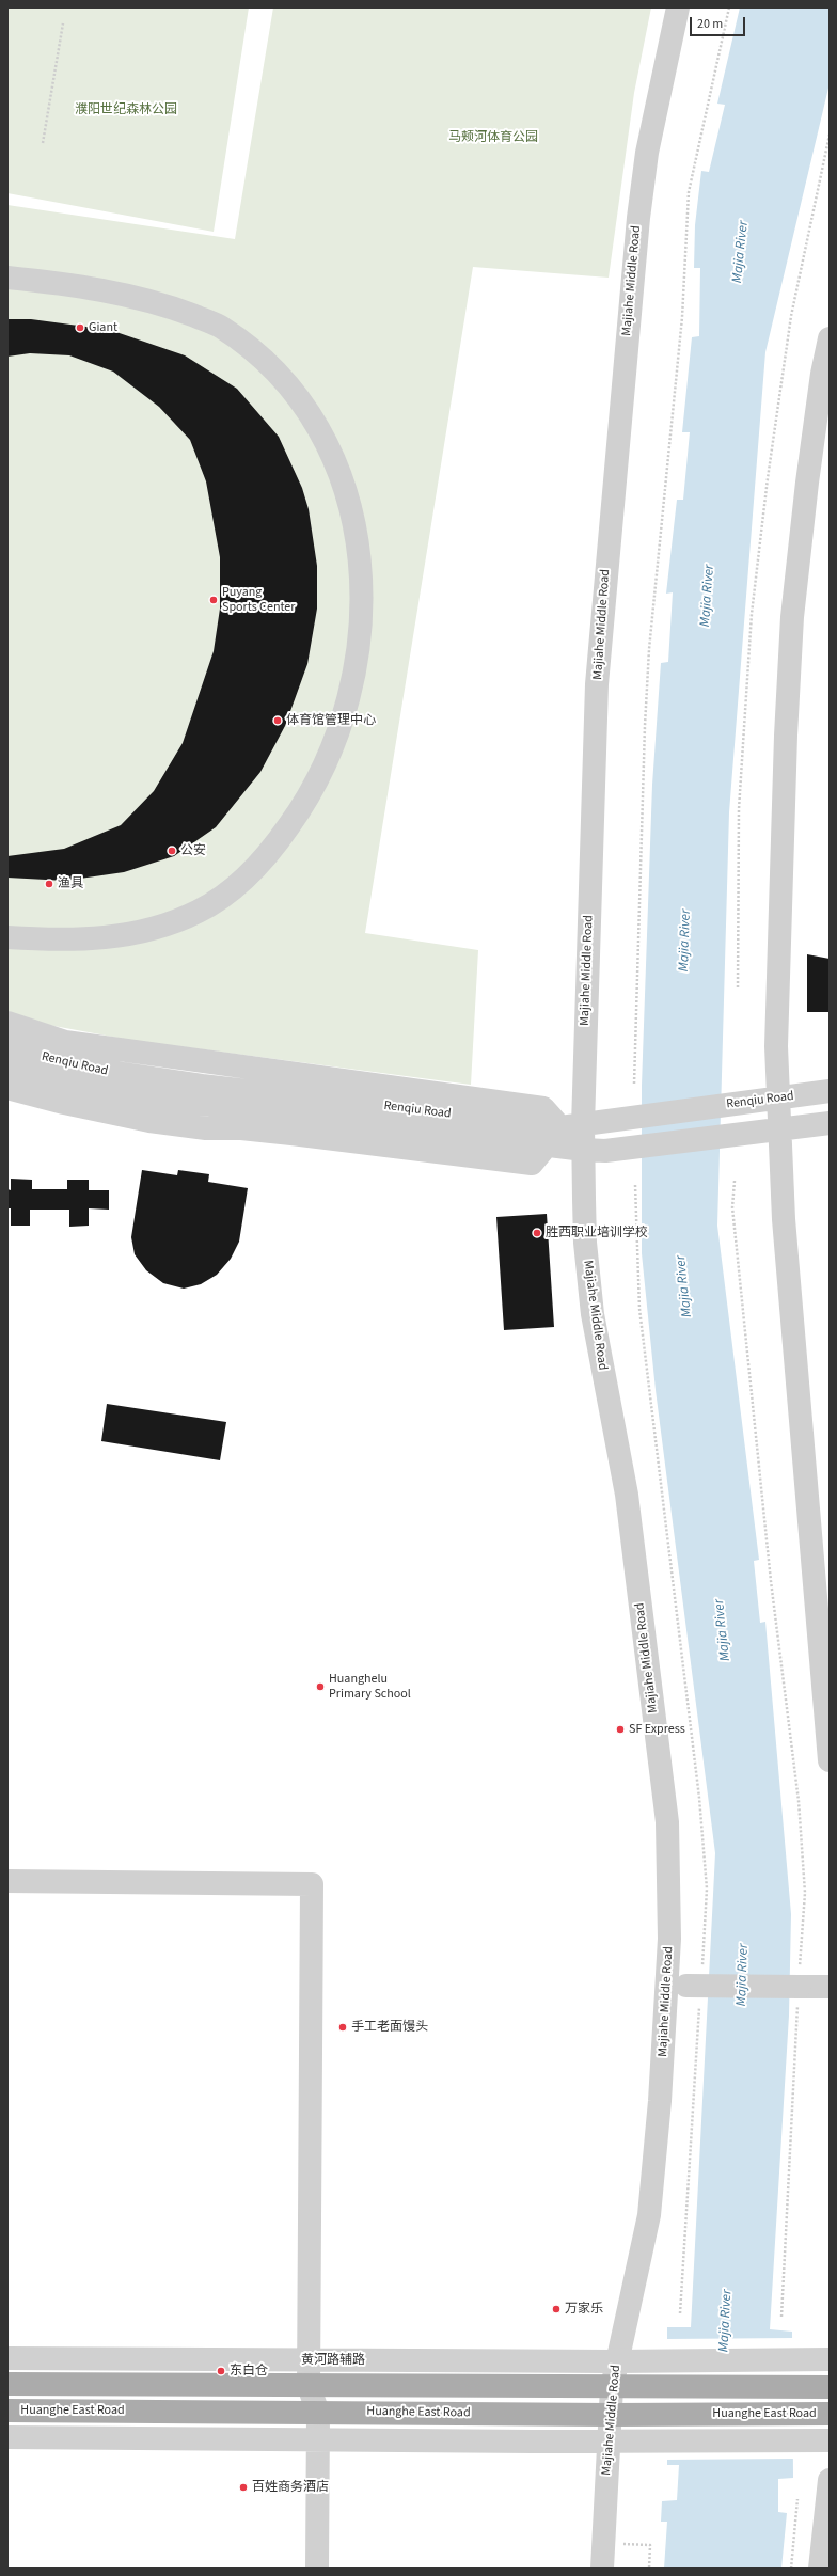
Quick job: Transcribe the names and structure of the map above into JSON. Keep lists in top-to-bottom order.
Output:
{
  "streets": {
    "main road": ["Huanghe East Road"],
    "street": ["Majiahe Middle Road", "Renqiu Road", "黄河路辅路"]
  },
  "crossings": [
    ["Majiahe Middle Road", "Renqiu Road"],
    ["Majiahe Middle Road", "黄河路辅路"],
    ["Majiahe Middle Road", "Huanghe East Road"]
  ],
  "water": ["Majia River"],
  "parks": ["濮阳世纪森林公园", "马颊河体育公园"],
  "places": [
    "Giant",
    "Puyang Sports Center",
    "体育馆管理中心",
    "公安",
    "渔具",
    "胜西职业培训学校",
    "Huanghelu Primary School",
    "SF Express",
    "手工老面馒头",
    "万家乐",
    "东白仓",
    "百姓商务酒店"
  ],
  "scale_bar": "20 m"
}
